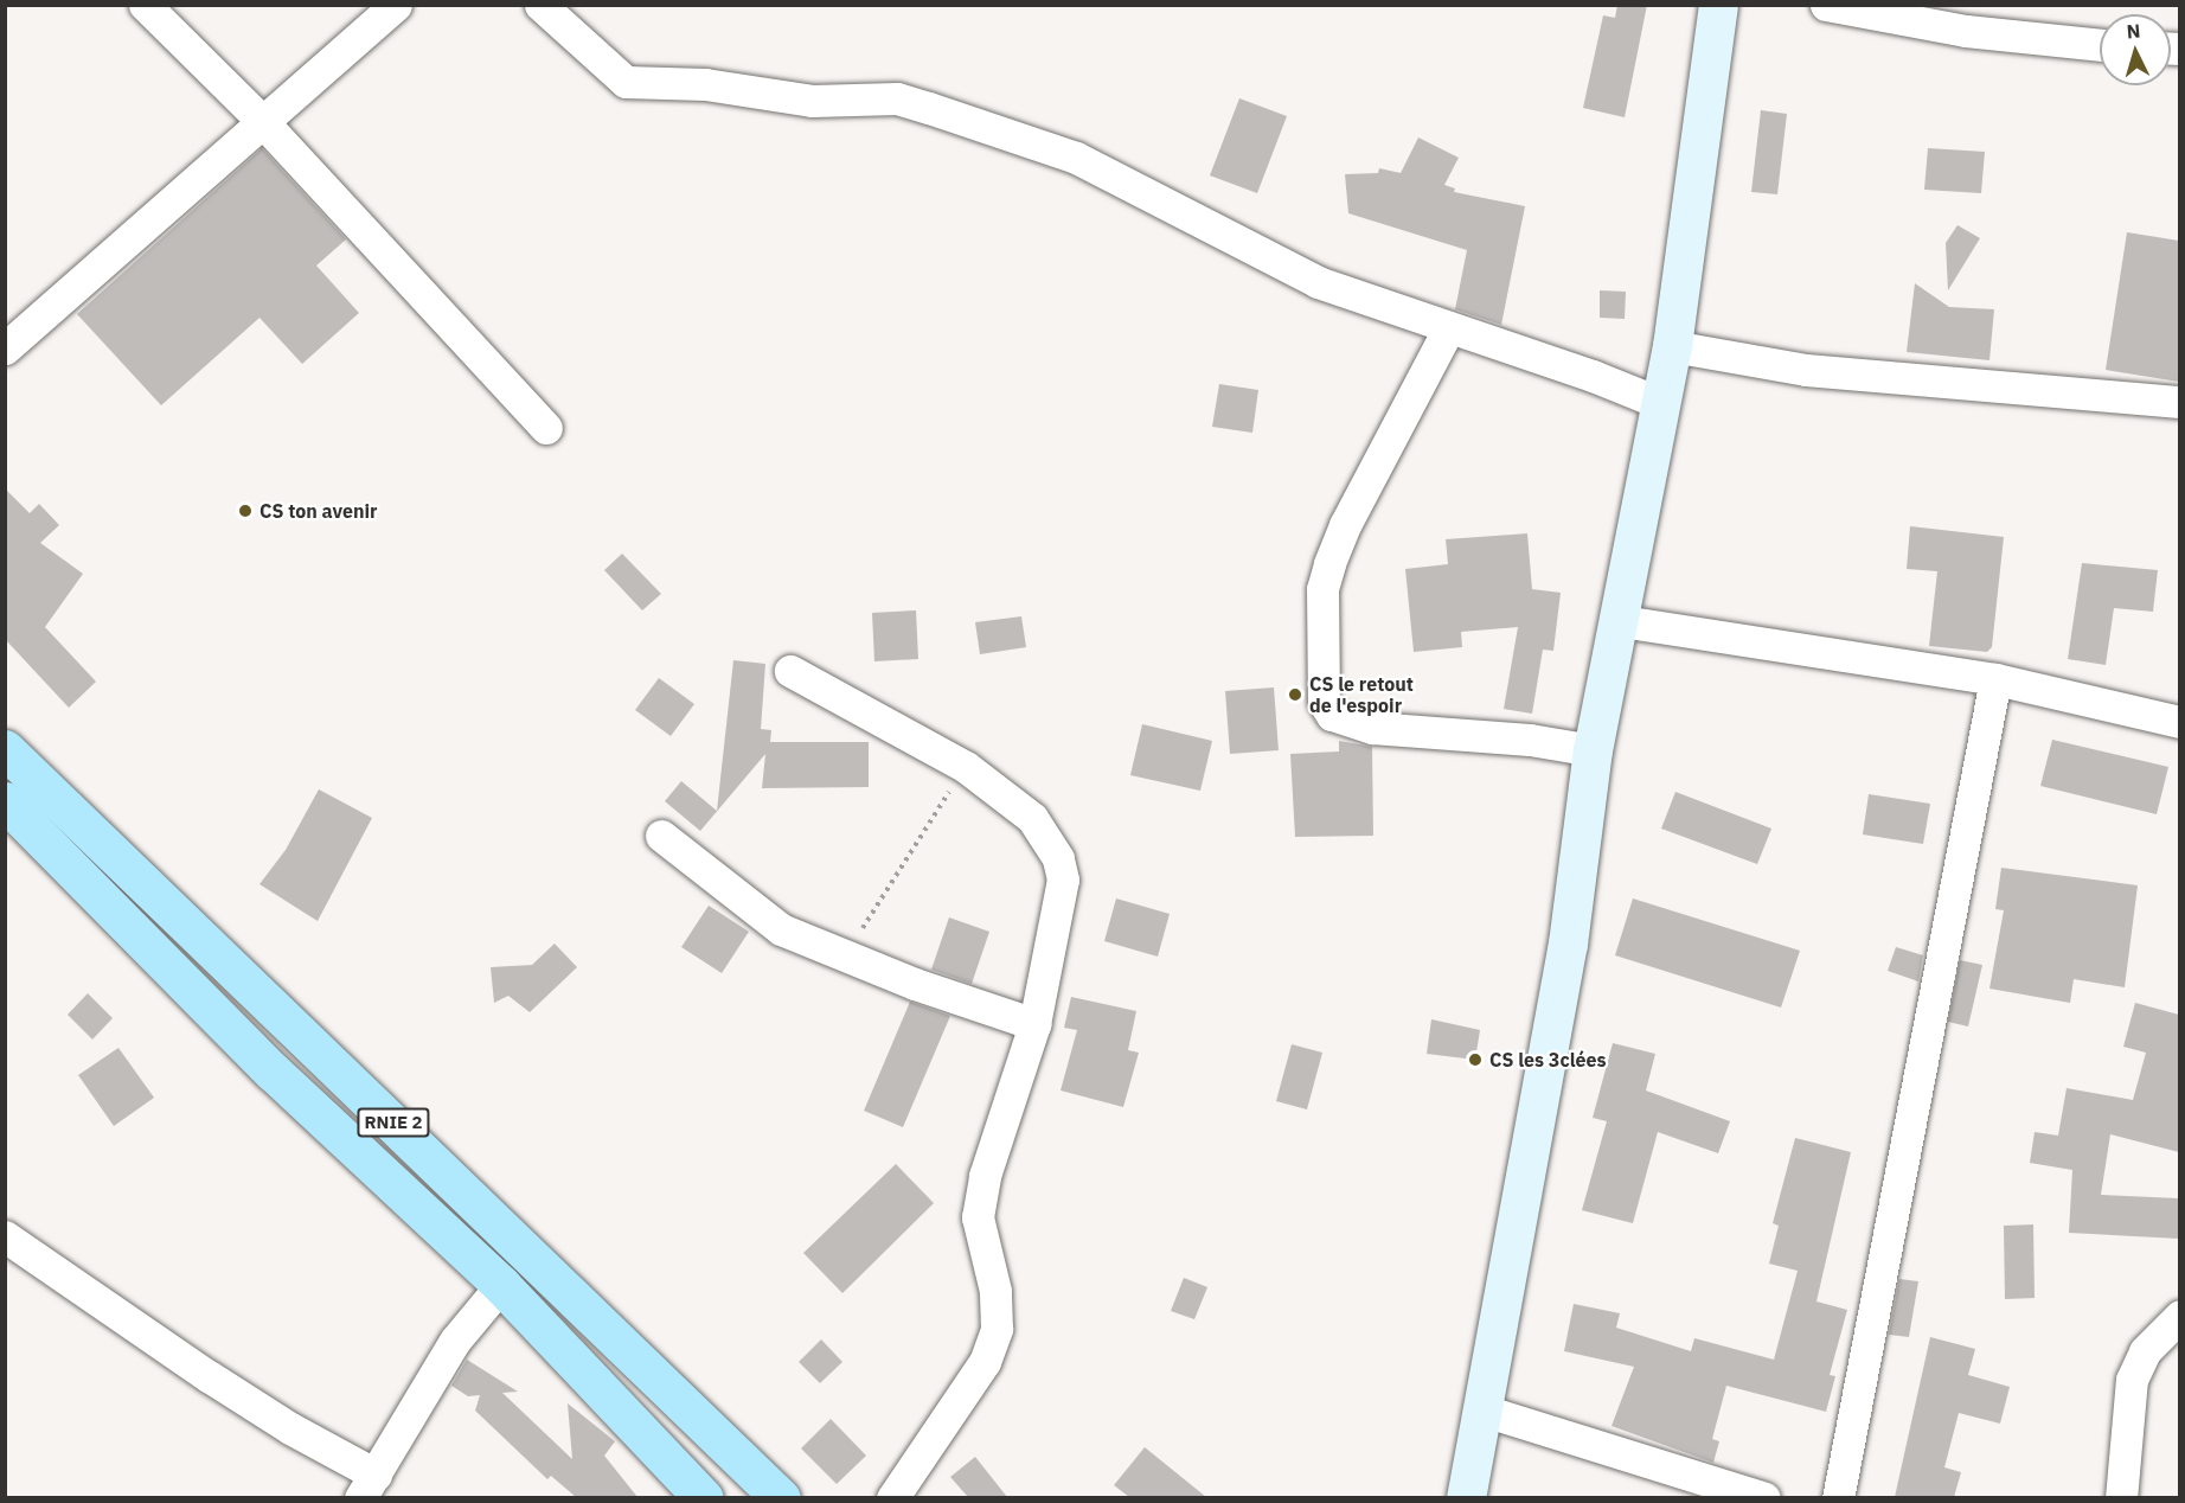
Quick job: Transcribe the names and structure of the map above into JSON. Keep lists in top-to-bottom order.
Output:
{
  "streets": {
    "highway": ["RNIE 2"]
  },
  "places": ["CS ton avenir", "CS le retout de l'espoir", "CS les 3clées"],
  "north": "top"
}
